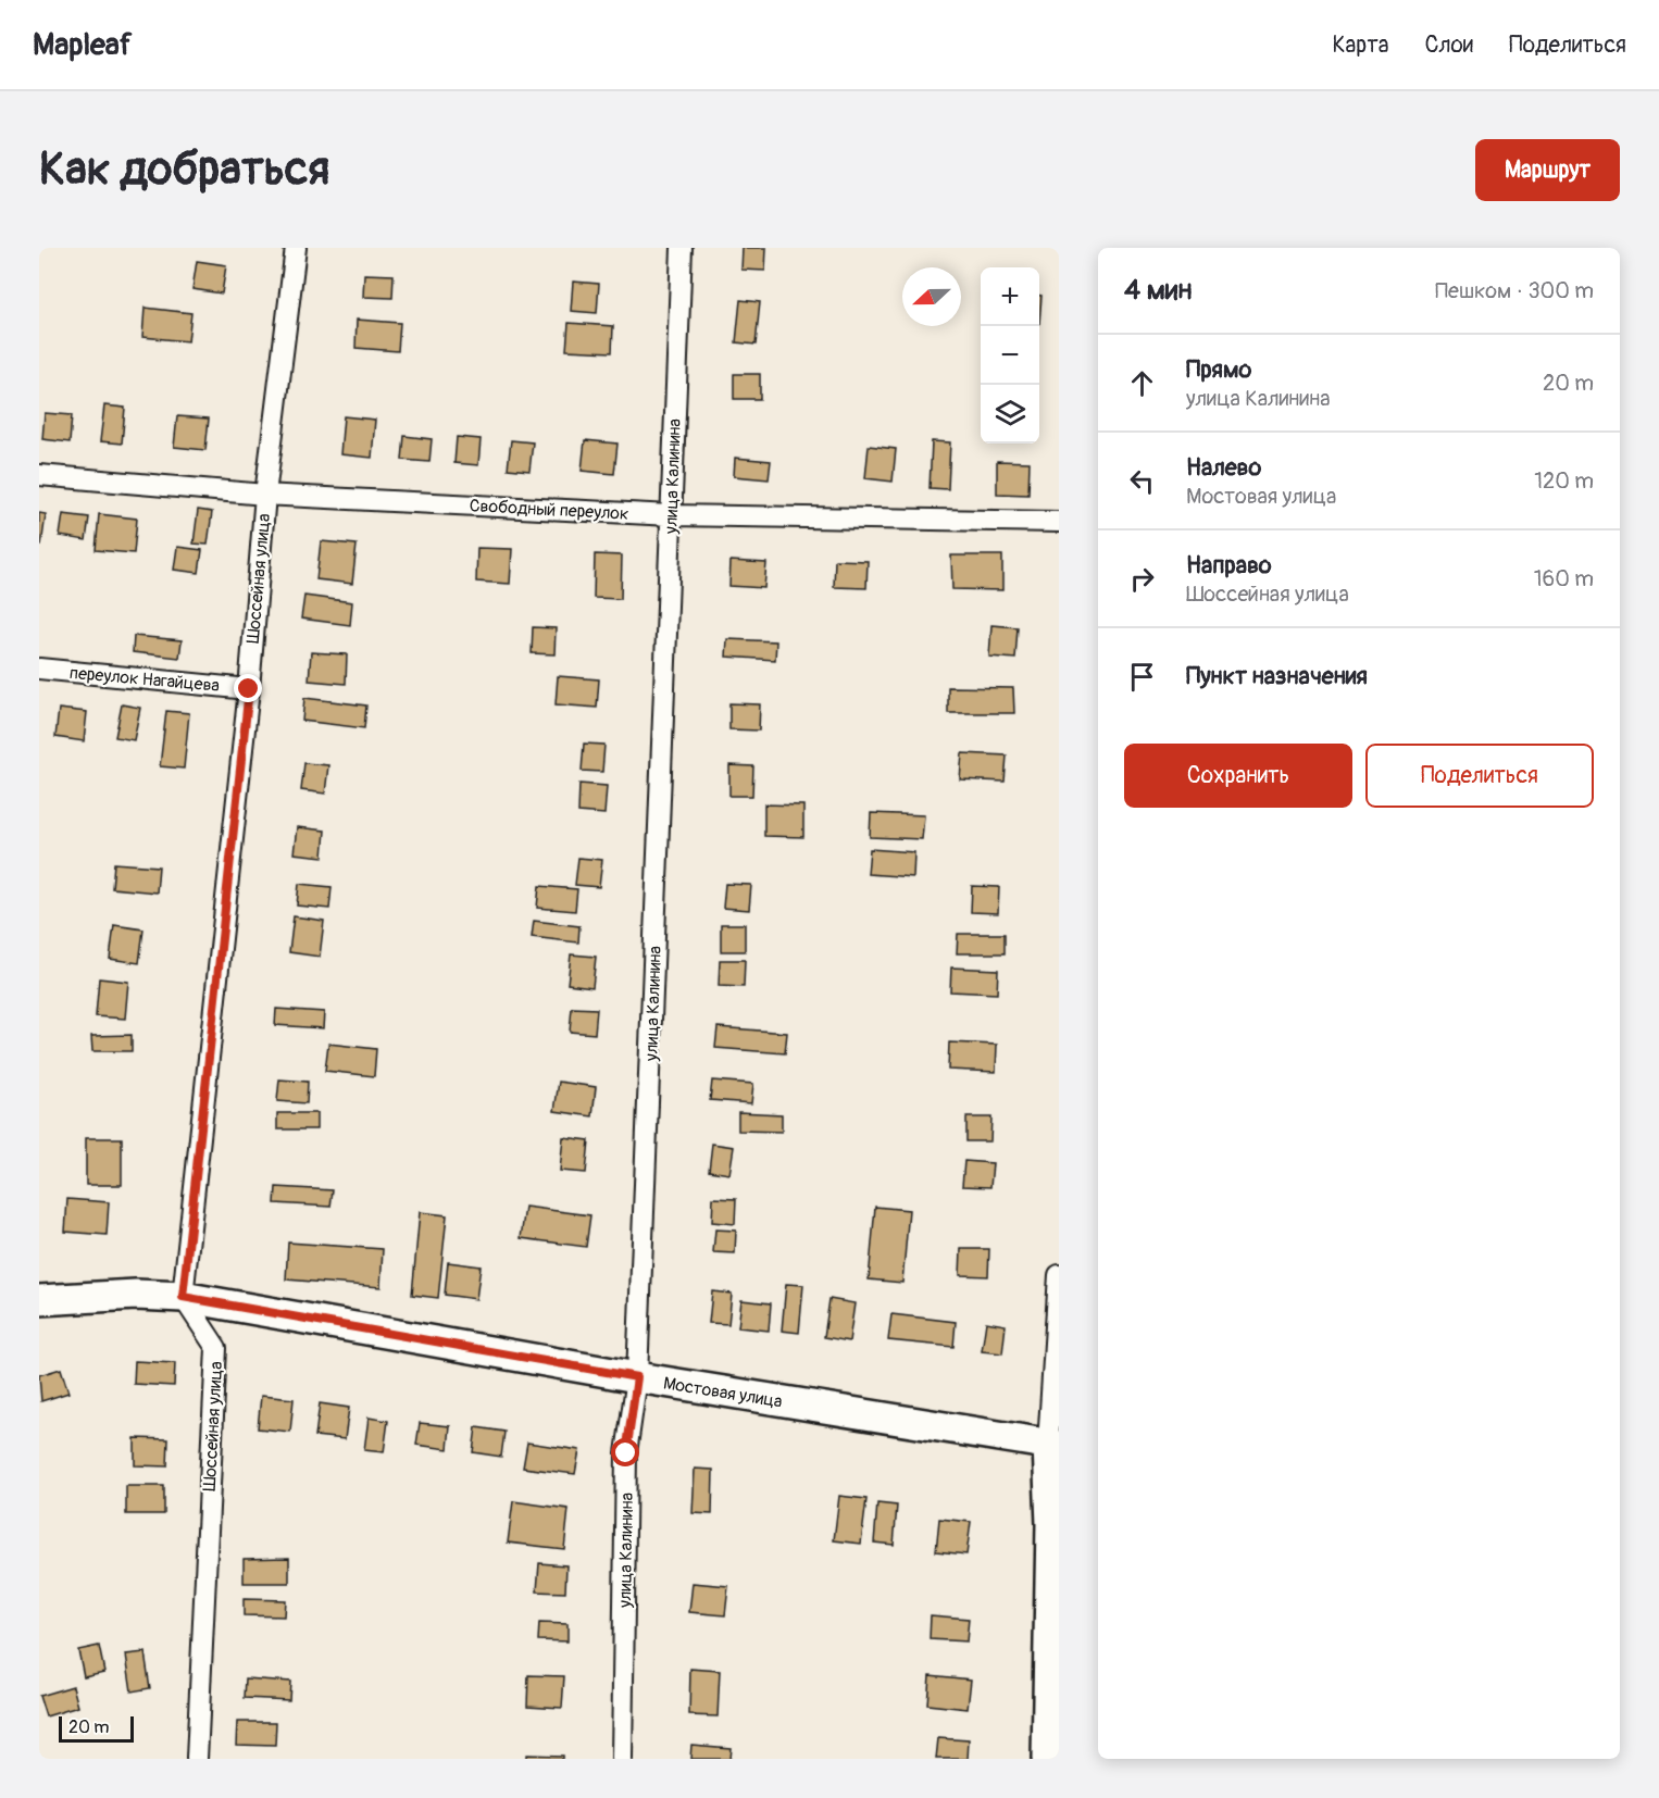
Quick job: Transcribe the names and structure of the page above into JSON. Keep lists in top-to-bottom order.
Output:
{
  "streets": {
    "main road": ["Мостовая улица"],
    "street": [
      "улица Калинина",
      "Свободный переулок",
      "Шоссейная улица",
      "переулок Нагайцева"
    ]
  },
  "crossings": [
    ["улица Калинина", "Свободный переулок"],
    ["улица Калинина", "Мостовая улица"],
    ["Свободный переулок", "Шоссейная улица"],
    ["Шоссейная улица", "переулок Нагайцева"],
    ["Шоссейная улица", "Мостовая улица"]
  ],
  "scale_bar": "20 m",
  "north": "left",
  "page": {
    "header": "Mapleaf",
    "nav": ["Карта", "Слои", "Поделиться"],
    "buttons": [
      "Маршрут",
      ["Сохранить", "Поделиться"]
    ],
    "title": "Как добраться",
    "heading": ["4 мин", "Пешком · 300 m"],
    "map_buttons": ["+", "−"],
    "list": [
      ["Прямо", "улица Калинина", "20 m"],
      ["Налево", "Мостовая улица", "120 m"],
      ["Направо", "Шоссейная улица", "160 m"],
      "Пункт назначения"
    ],
    "scale": "20 m"
  }
}
